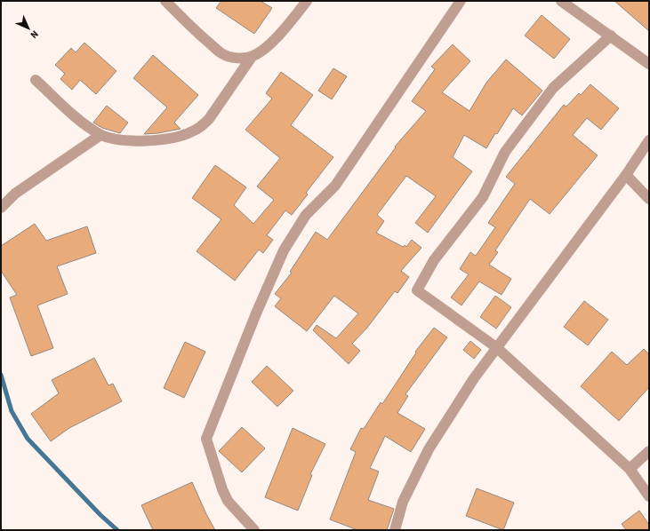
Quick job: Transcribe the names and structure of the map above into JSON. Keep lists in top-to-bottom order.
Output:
{
  "north": "bottom right"
}
